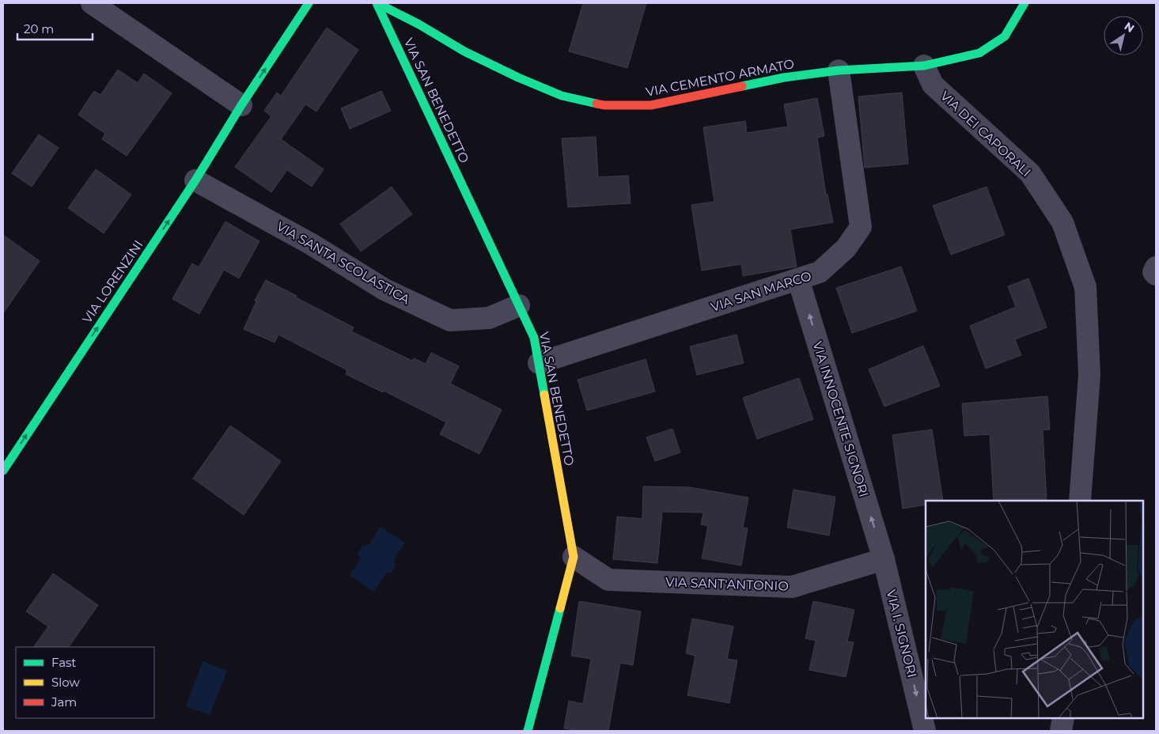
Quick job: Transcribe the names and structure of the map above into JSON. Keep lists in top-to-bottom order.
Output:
{
  "streets": {
    "street": [
      "VIA CEMENTO ARMATO",
      "VIA SAN BENEDETTO",
      "VIA DEI CAPORALI",
      "VIA SANTA SCOLASTICA",
      "VIA LORENZINI",
      "VIA SAN MARCO",
      "VIA INNOCENTE SIGNORI",
      "VIA SANT'ANTONIO",
      "VIA I. SIGNORI"
    ]
  },
  "crossings": [
    ["VIA CEMENTO ARMATO", "VIA SAN BENEDETTO"],
    ["VIA CEMENTO ARMATO", "VIA DEI CAPORALI"],
    ["VIA CEMENTO ARMATO", "VIA SAN MARCO"],
    ["VIA SAN BENEDETTO", "VIA SANTA SCOLASTICA"],
    ["VIA SAN BENEDETTO", "VIA SAN MARCO"],
    ["VIA SAN BENEDETTO", "VIA SANT'ANTONIO"],
    ["VIA SANTA SCOLASTICA", "VIA LORENZINI"],
    ["VIA SAN MARCO", "VIA INNOCENTE SIGNORI"],
    ["VIA INNOCENTE SIGNORI", "VIA SANT'ANTONIO"],
    ["VIA INNOCENTE SIGNORI", "VIA I. SIGNORI"],
    ["VIA SANT'ANTONIO", "VIA I. SIGNORI"]
  ],
  "one_way": ["VIA LORENZINI", "VIA INNOCENTE SIGNORI", "VIA I. SIGNORI"],
  "legend": ["Fast", "Slow", "Jam"],
  "scale_bar": "20 m",
  "north": "top right"
}
